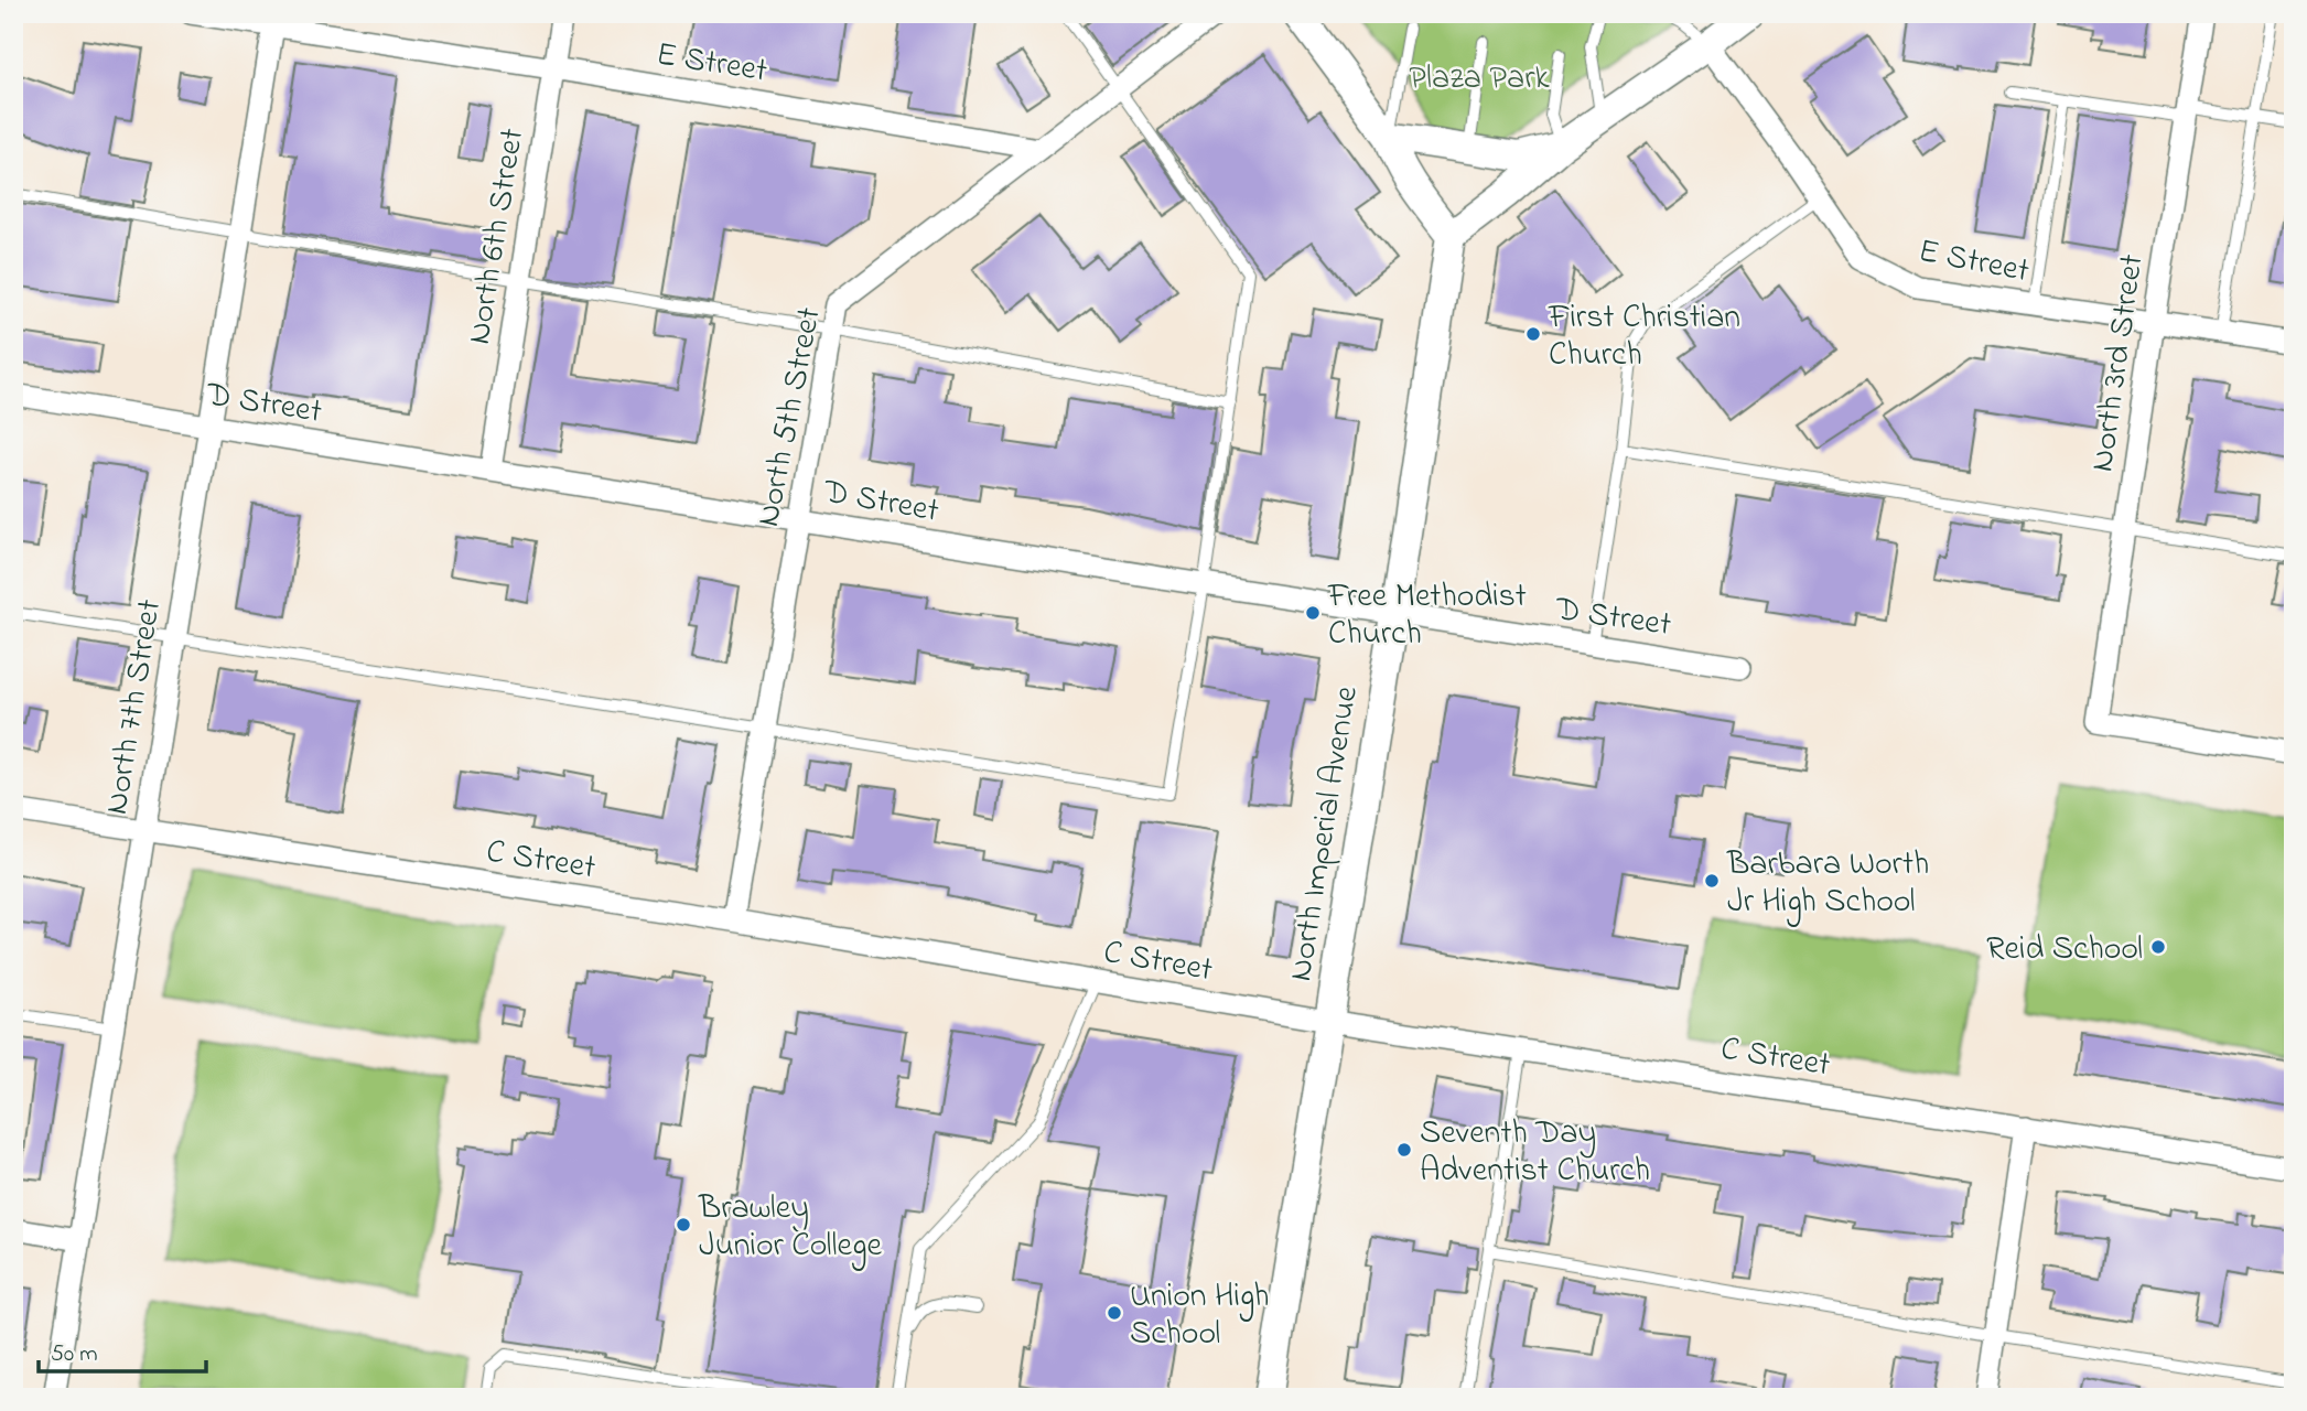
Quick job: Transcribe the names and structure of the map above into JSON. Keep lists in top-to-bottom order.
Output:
{
  "streets": {
    "street": [
      "E Street",
      "North 6th Street",
      "North 3rd Street",
      "D Street",
      "North 5th Street",
      "North 7th Street",
      "North Imperial Avenue",
      "C Street"
    ]
  },
  "crossings": [
    ["E Street", "North 6th Street"],
    ["E Street", "North 3rd Street"],
    ["E Street", "North 5th Street"],
    ["E Street", "North 7th Street"],
    ["North 6th Street", "D Street"],
    ["D Street", "North 5th Street"],
    ["D Street", "North 7th Street"],
    ["D Street", "North Imperial Avenue"],
    ["North 5th Street", "C Street"],
    ["North 7th Street", "C Street"],
    ["North Imperial Avenue", "C Street"]
  ],
  "parks": ["Plaza Park"],
  "places": [
    "First Christian Church",
    "Free Methodist Church",
    "Barbara Worth Jr High School",
    "Reid School",
    "Seventh Day Adventist Church",
    "Brawley Junior College",
    "Union High School"
  ],
  "scale_bar": "50 m"
}
